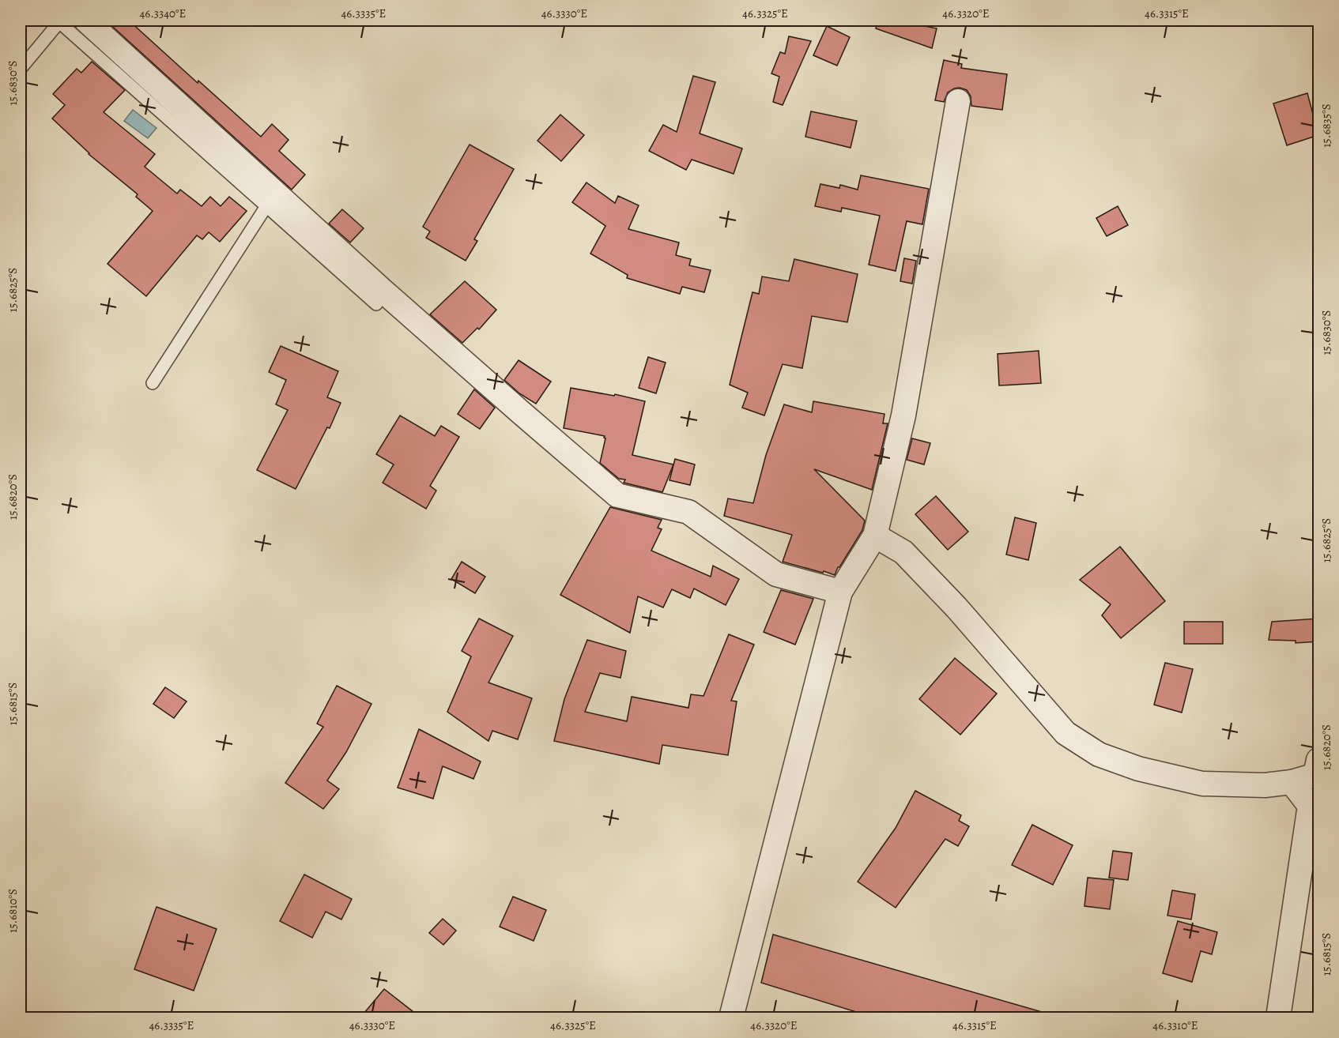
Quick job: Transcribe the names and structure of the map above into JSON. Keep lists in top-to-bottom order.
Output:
{
  "coordinates": [
    "46.3340°E",
    "46.3335°E",
    "46.3330°E",
    "46.3325°E",
    "46.3320°E",
    "46.3315°E",
    "15.6830°S",
    "15.6835°S",
    "15.6825°S",
    "15.6820°S",
    "15.6815°S",
    "15.6810°S",
    "46.3310°E"
  ]
}
